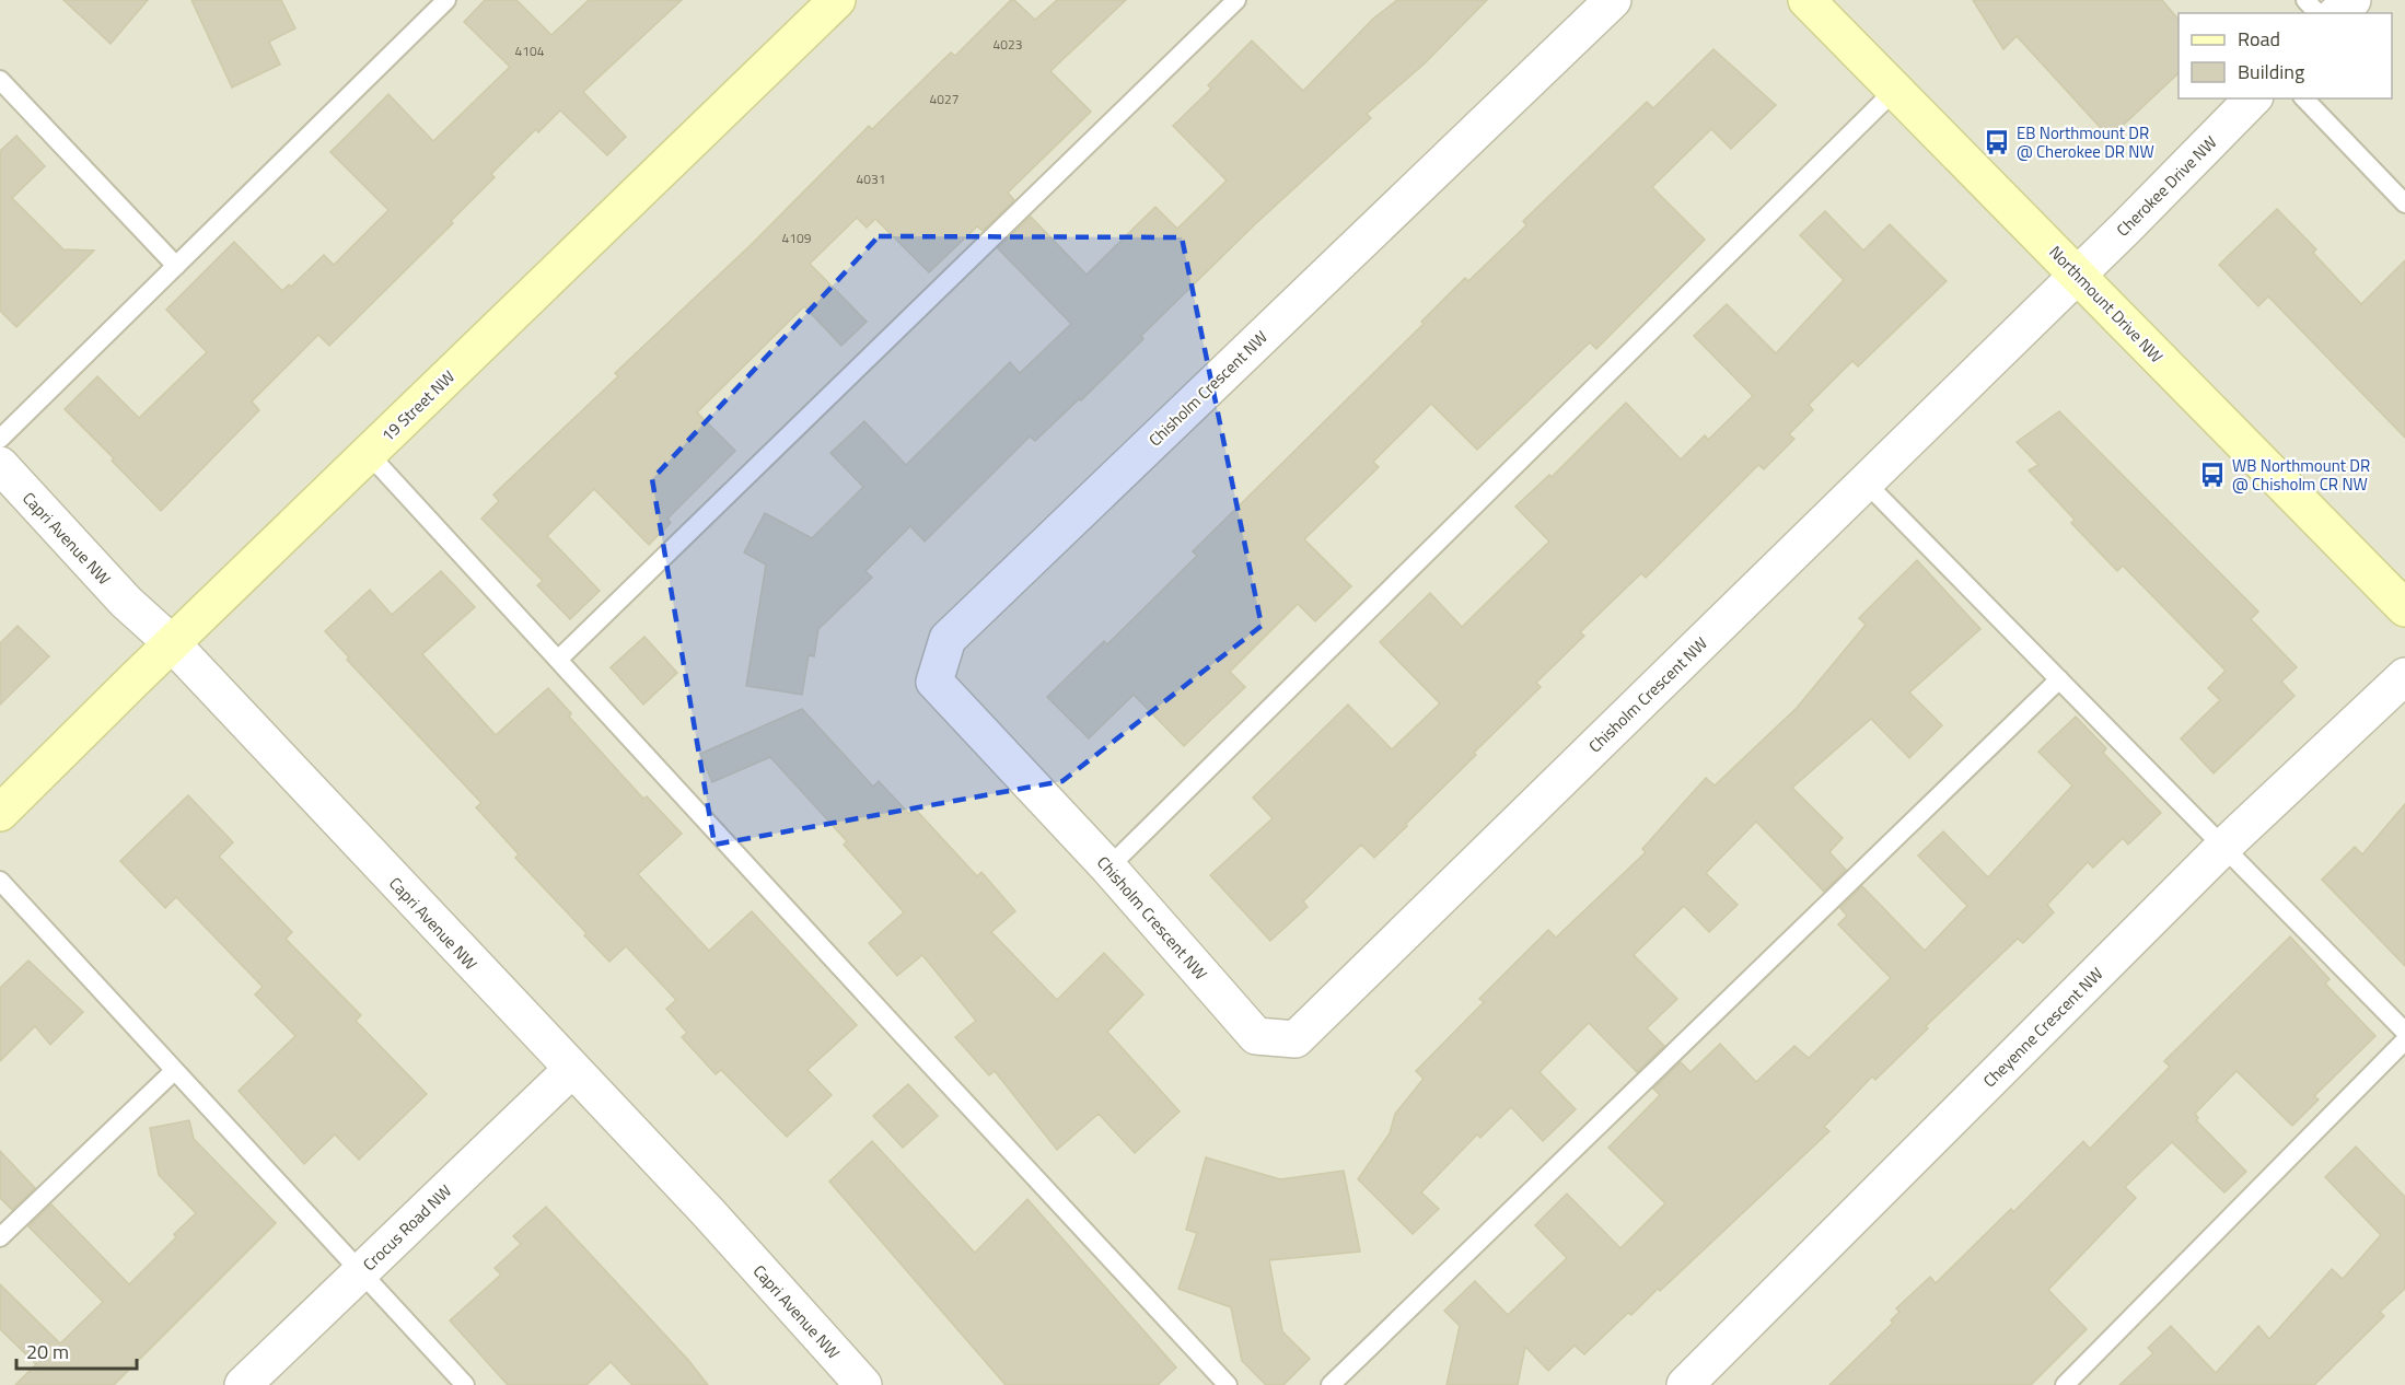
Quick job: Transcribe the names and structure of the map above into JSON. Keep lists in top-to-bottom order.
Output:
{
  "streets": {
    "street": [
      "Cherokee Drive NW",
      "Northmount Drive NW",
      "Chisholm Crescent NW",
      "19 Street NW",
      "Capri Avenue NW",
      "Cheyenne Crescent NW",
      "Crocus Road NW"
    ]
  },
  "crossings": [
    ["Cherokee Drive NW", "Northmount Drive NW"],
    ["Cherokee Drive NW", "Chisholm Crescent NW"],
    ["Northmount Drive NW", "Chisholm Crescent NW"],
    ["19 Street NW", "Capri Avenue NW"],
    ["Capri Avenue NW", "Crocus Road NW"]
  ],
  "places": {
    "bus stop": ["EB Northmount DR @ Cherokee DR NW", "WB Northmount DR @ Chisholm CR NW"]
  },
  "house_numbers": [
    "4023",
    "4104",
    "4027",
    "4031",
    "4109"
  ],
  "legend": ["Road", "Building"],
  "scale_bar": "20 m"
}
